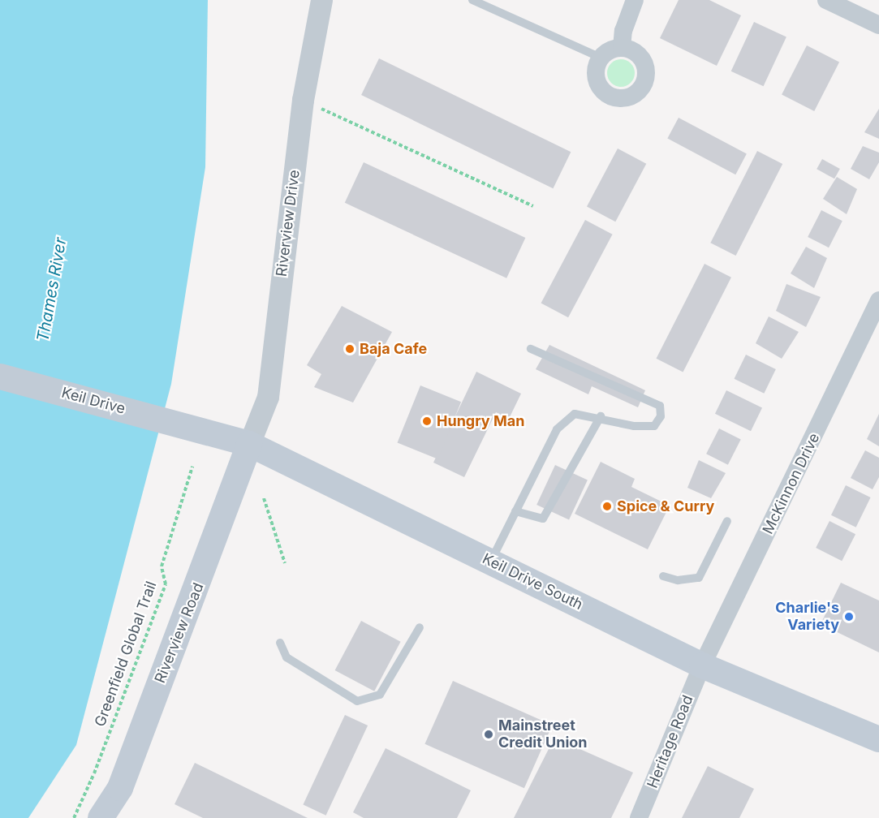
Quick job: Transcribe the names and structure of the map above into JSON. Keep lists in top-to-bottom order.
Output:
{
  "streets": {
    "main road": ["Keil Drive", "Keil Drive South", "Riverview Road"],
    "street": ["Riverview Drive", "McKinnon Drive", "Heritage Road"],
    "path": ["Greenfield Global Trail"]
  },
  "crossings": [
    ["Riverview Drive", "Keil Drive South"],
    ["Riverview Drive", "Riverview Road"],
    ["Keil Drive", "Keil Drive South"],
    ["McKinnon Drive", "Keil Drive South"],
    ["McKinnon Drive", "Heritage Road"],
    ["Keil Drive South", "Riverview Road"],
    ["Keil Drive South", "Heritage Road"]
  ],
  "water": ["Thames River"],
  "places": [
    "Baja Cafe",
    "Hungry Man",
    "Spice & Curry",
    "Charlie's Variety",
    "Mainstreet Credit Union"
  ]
}
